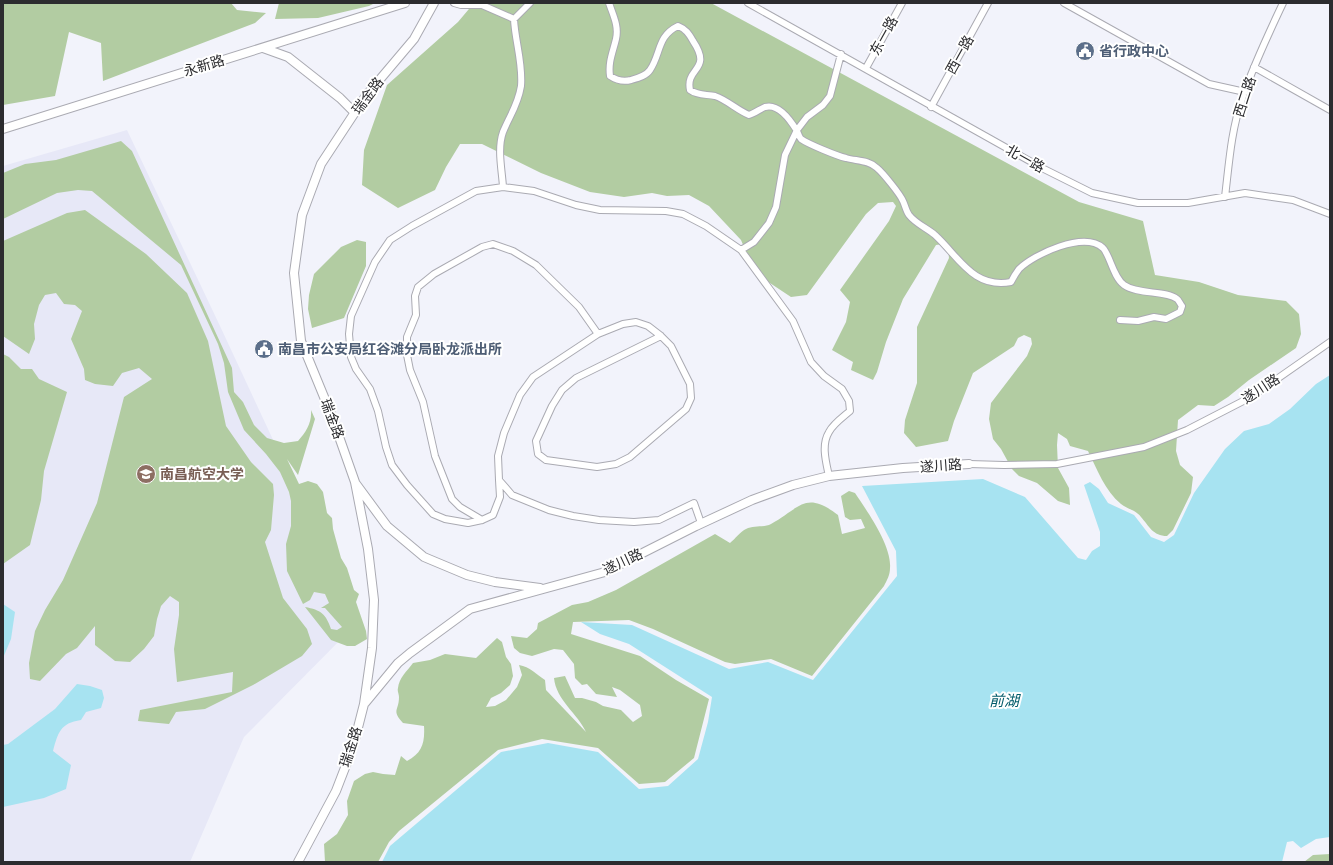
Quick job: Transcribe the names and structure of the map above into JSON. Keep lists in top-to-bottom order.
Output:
{
  "streets": {
    "street": [
      "东一路",
      "西一路",
      "永新路",
      "瑞金路",
      "西二路",
      "北一路",
      "遂川路"
    ]
  },
  "crossings": [
    ["东一路", "北一路"],
    ["西一路", "北一路"],
    ["瑞金路", "遂川路"],
    ["西二路", "北一路"]
  ],
  "water": ["前湖"],
  "places": {
    "public building": ["省行政中心", "南昌市公安局红谷滩分局卧龙派出所"],
    "school or university": ["南昌航空大学"]
  }
}
